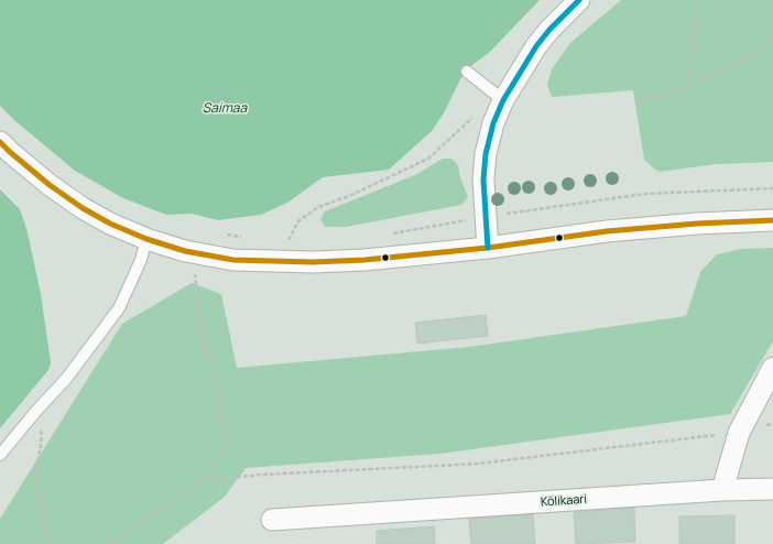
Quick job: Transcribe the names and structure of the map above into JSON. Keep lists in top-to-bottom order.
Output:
{
  "streets": {
    "street": ["Kölikaari"]
  },
  "water": ["Saimaa"]
}
